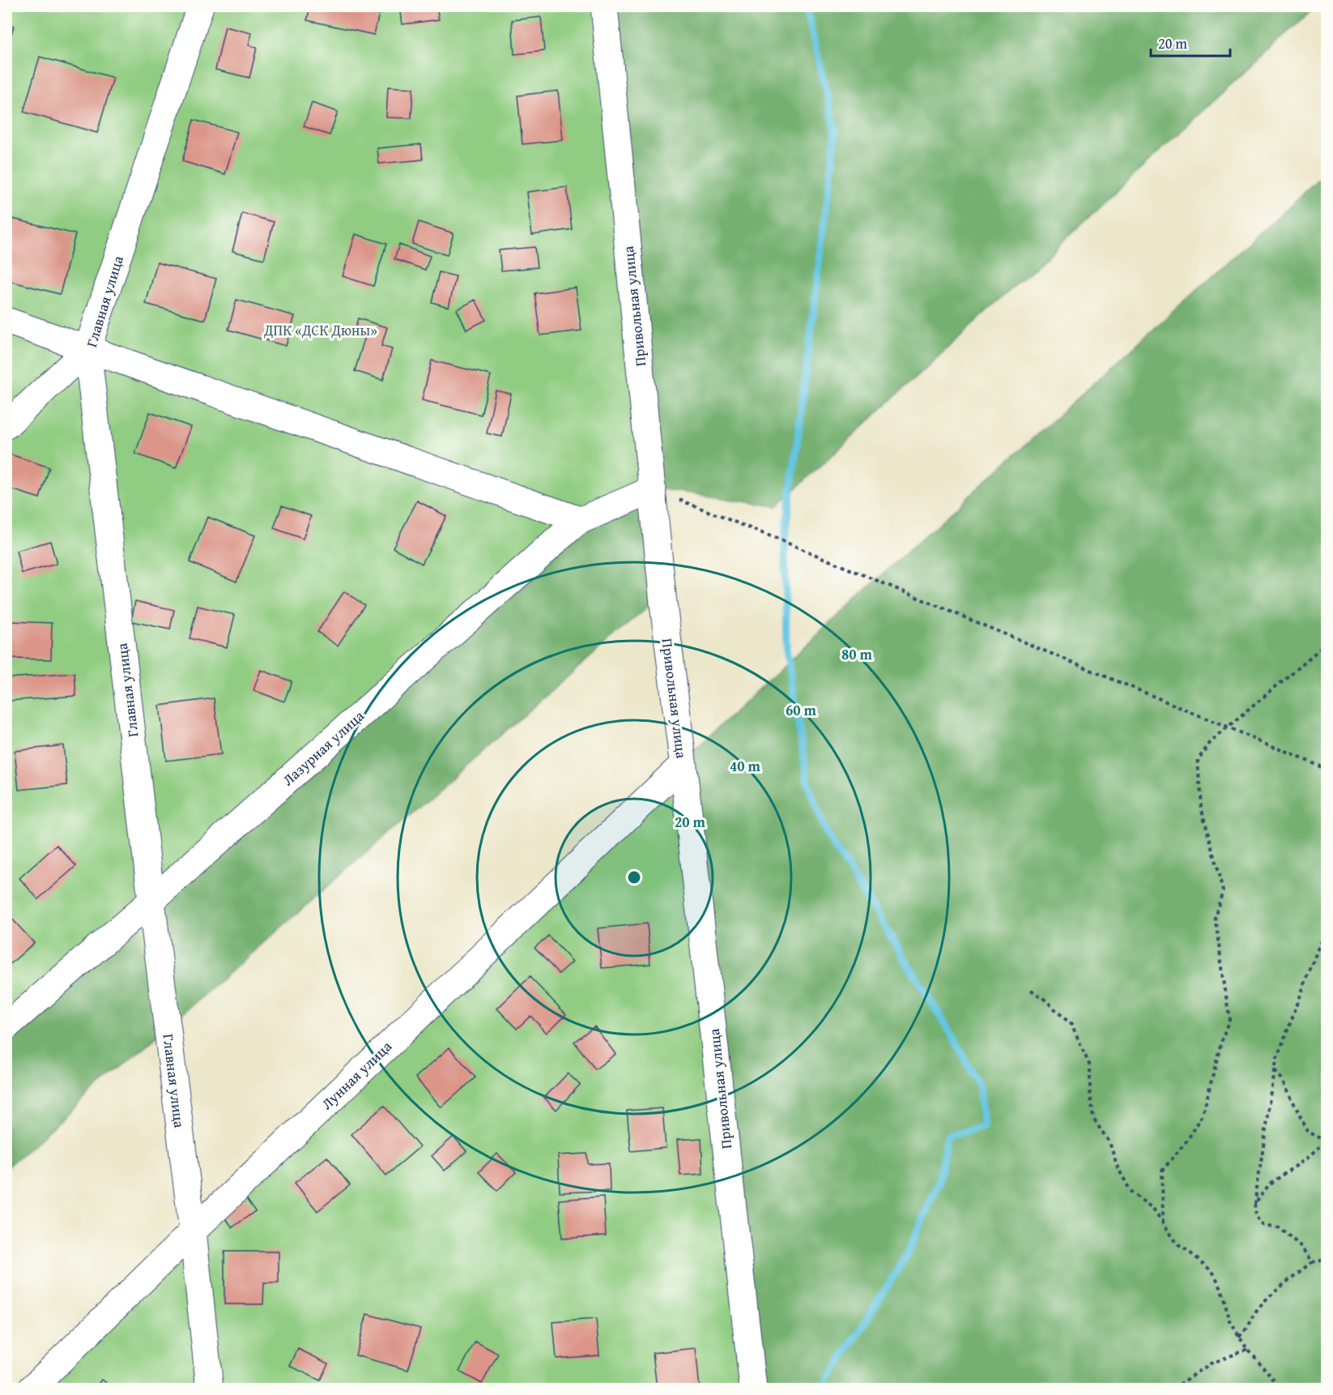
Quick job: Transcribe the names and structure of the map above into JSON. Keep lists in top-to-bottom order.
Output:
{
  "streets": {
    "street": [
      "Главная улица",
      "Привольная улица",
      "Лазурная улица",
      "Лунная улица"
    ]
  },
  "crossings": [
    ["Главная улица", "Лазурная улица"],
    ["Главная улица", "Лунная улица"],
    ["Привольная улица", "Лазурная улица"],
    ["Привольная улица", "Лунная улица"]
  ],
  "parks": ["ДПК «ДСК Дюны»"],
  "scale_bar": "20 m",
  "rings": [
    "80 m",
    "60 m",
    "40 m",
    "20 m"
  ]
}
